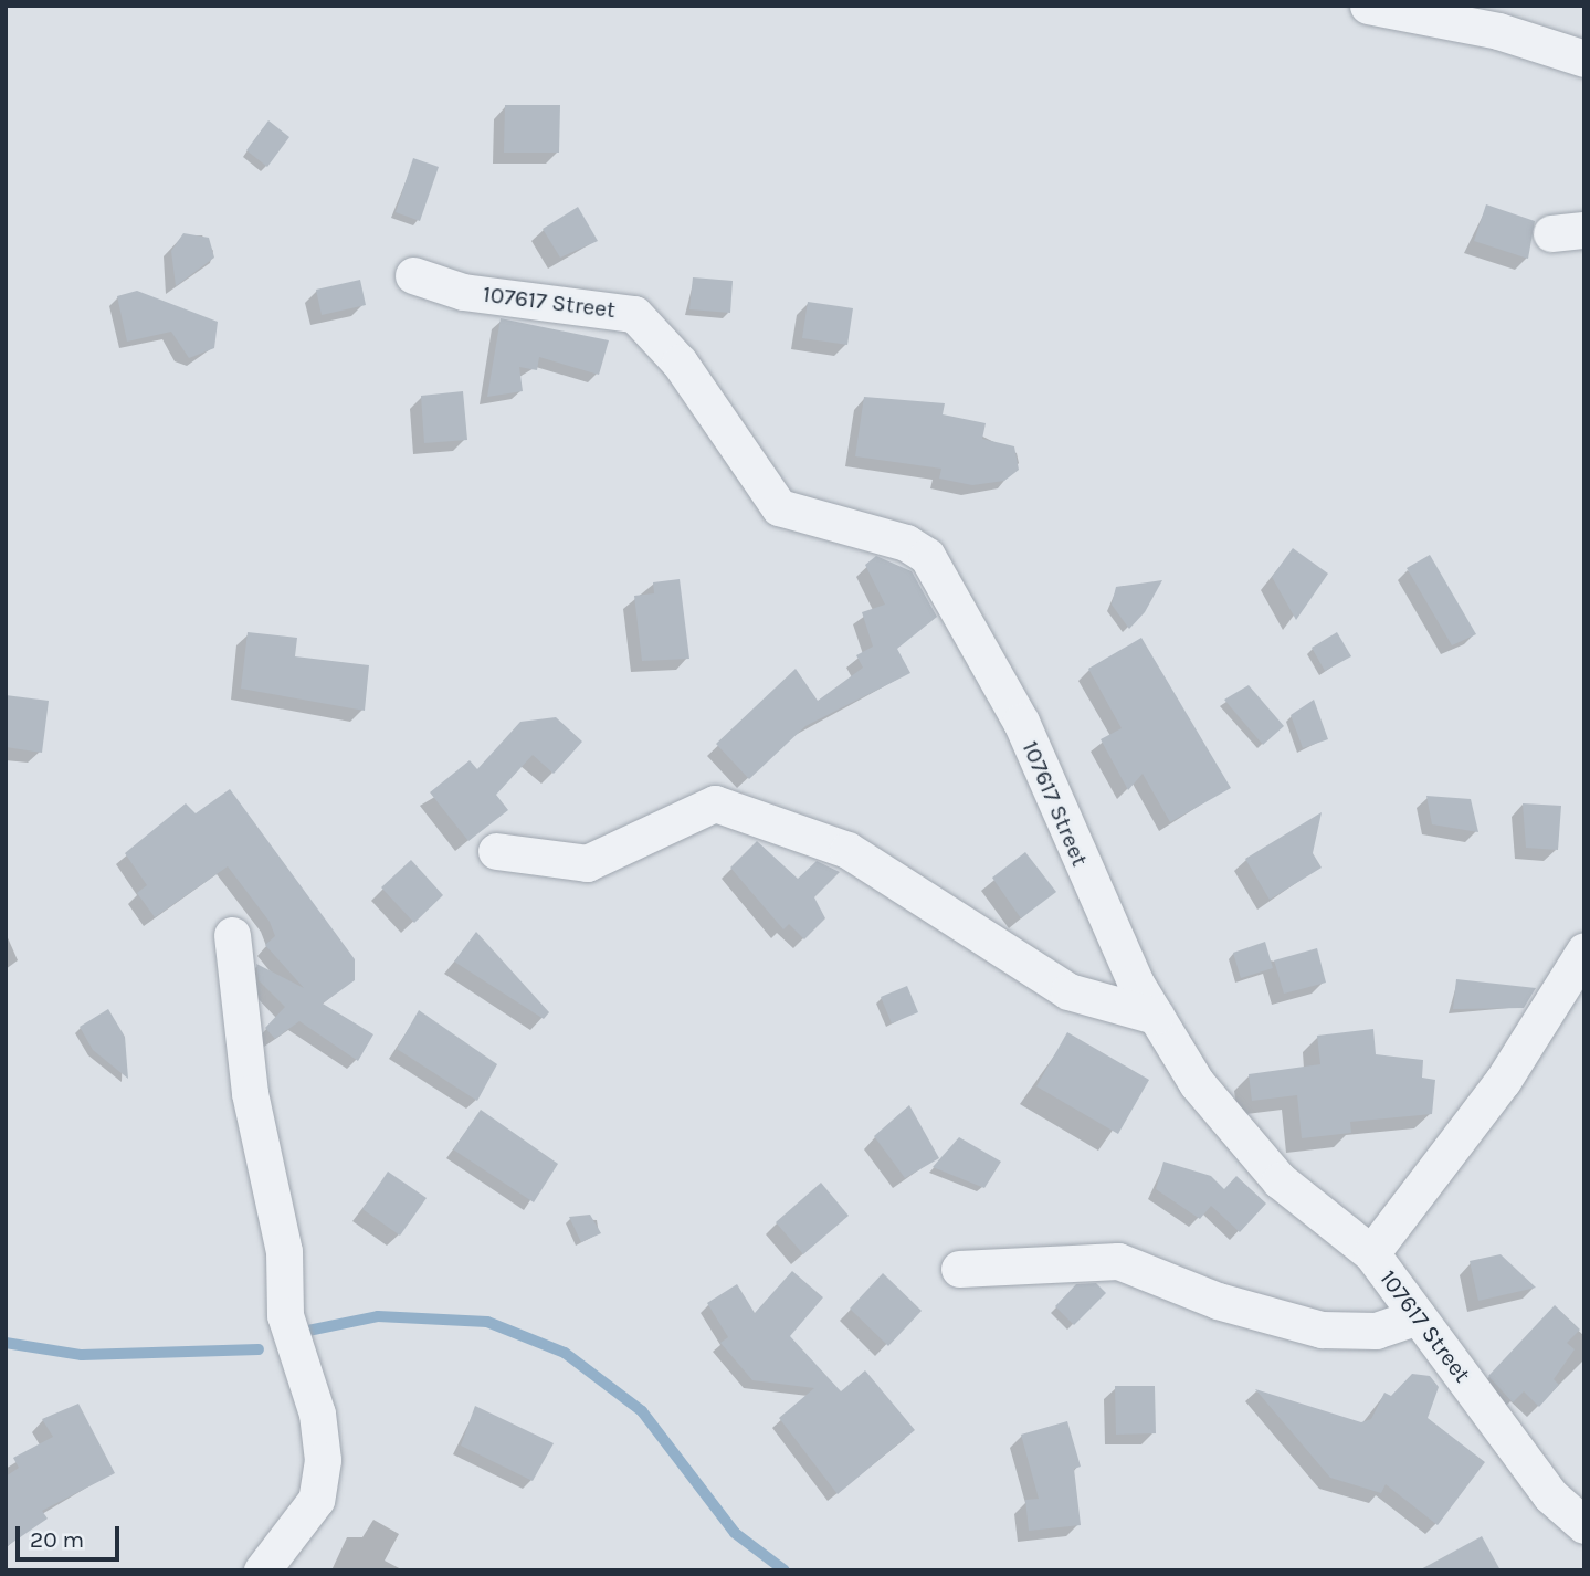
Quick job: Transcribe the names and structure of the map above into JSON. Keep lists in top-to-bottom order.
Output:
{
  "streets": {
    "street": ["107617 Street"]
  },
  "scale_bar": "20 m"
}
